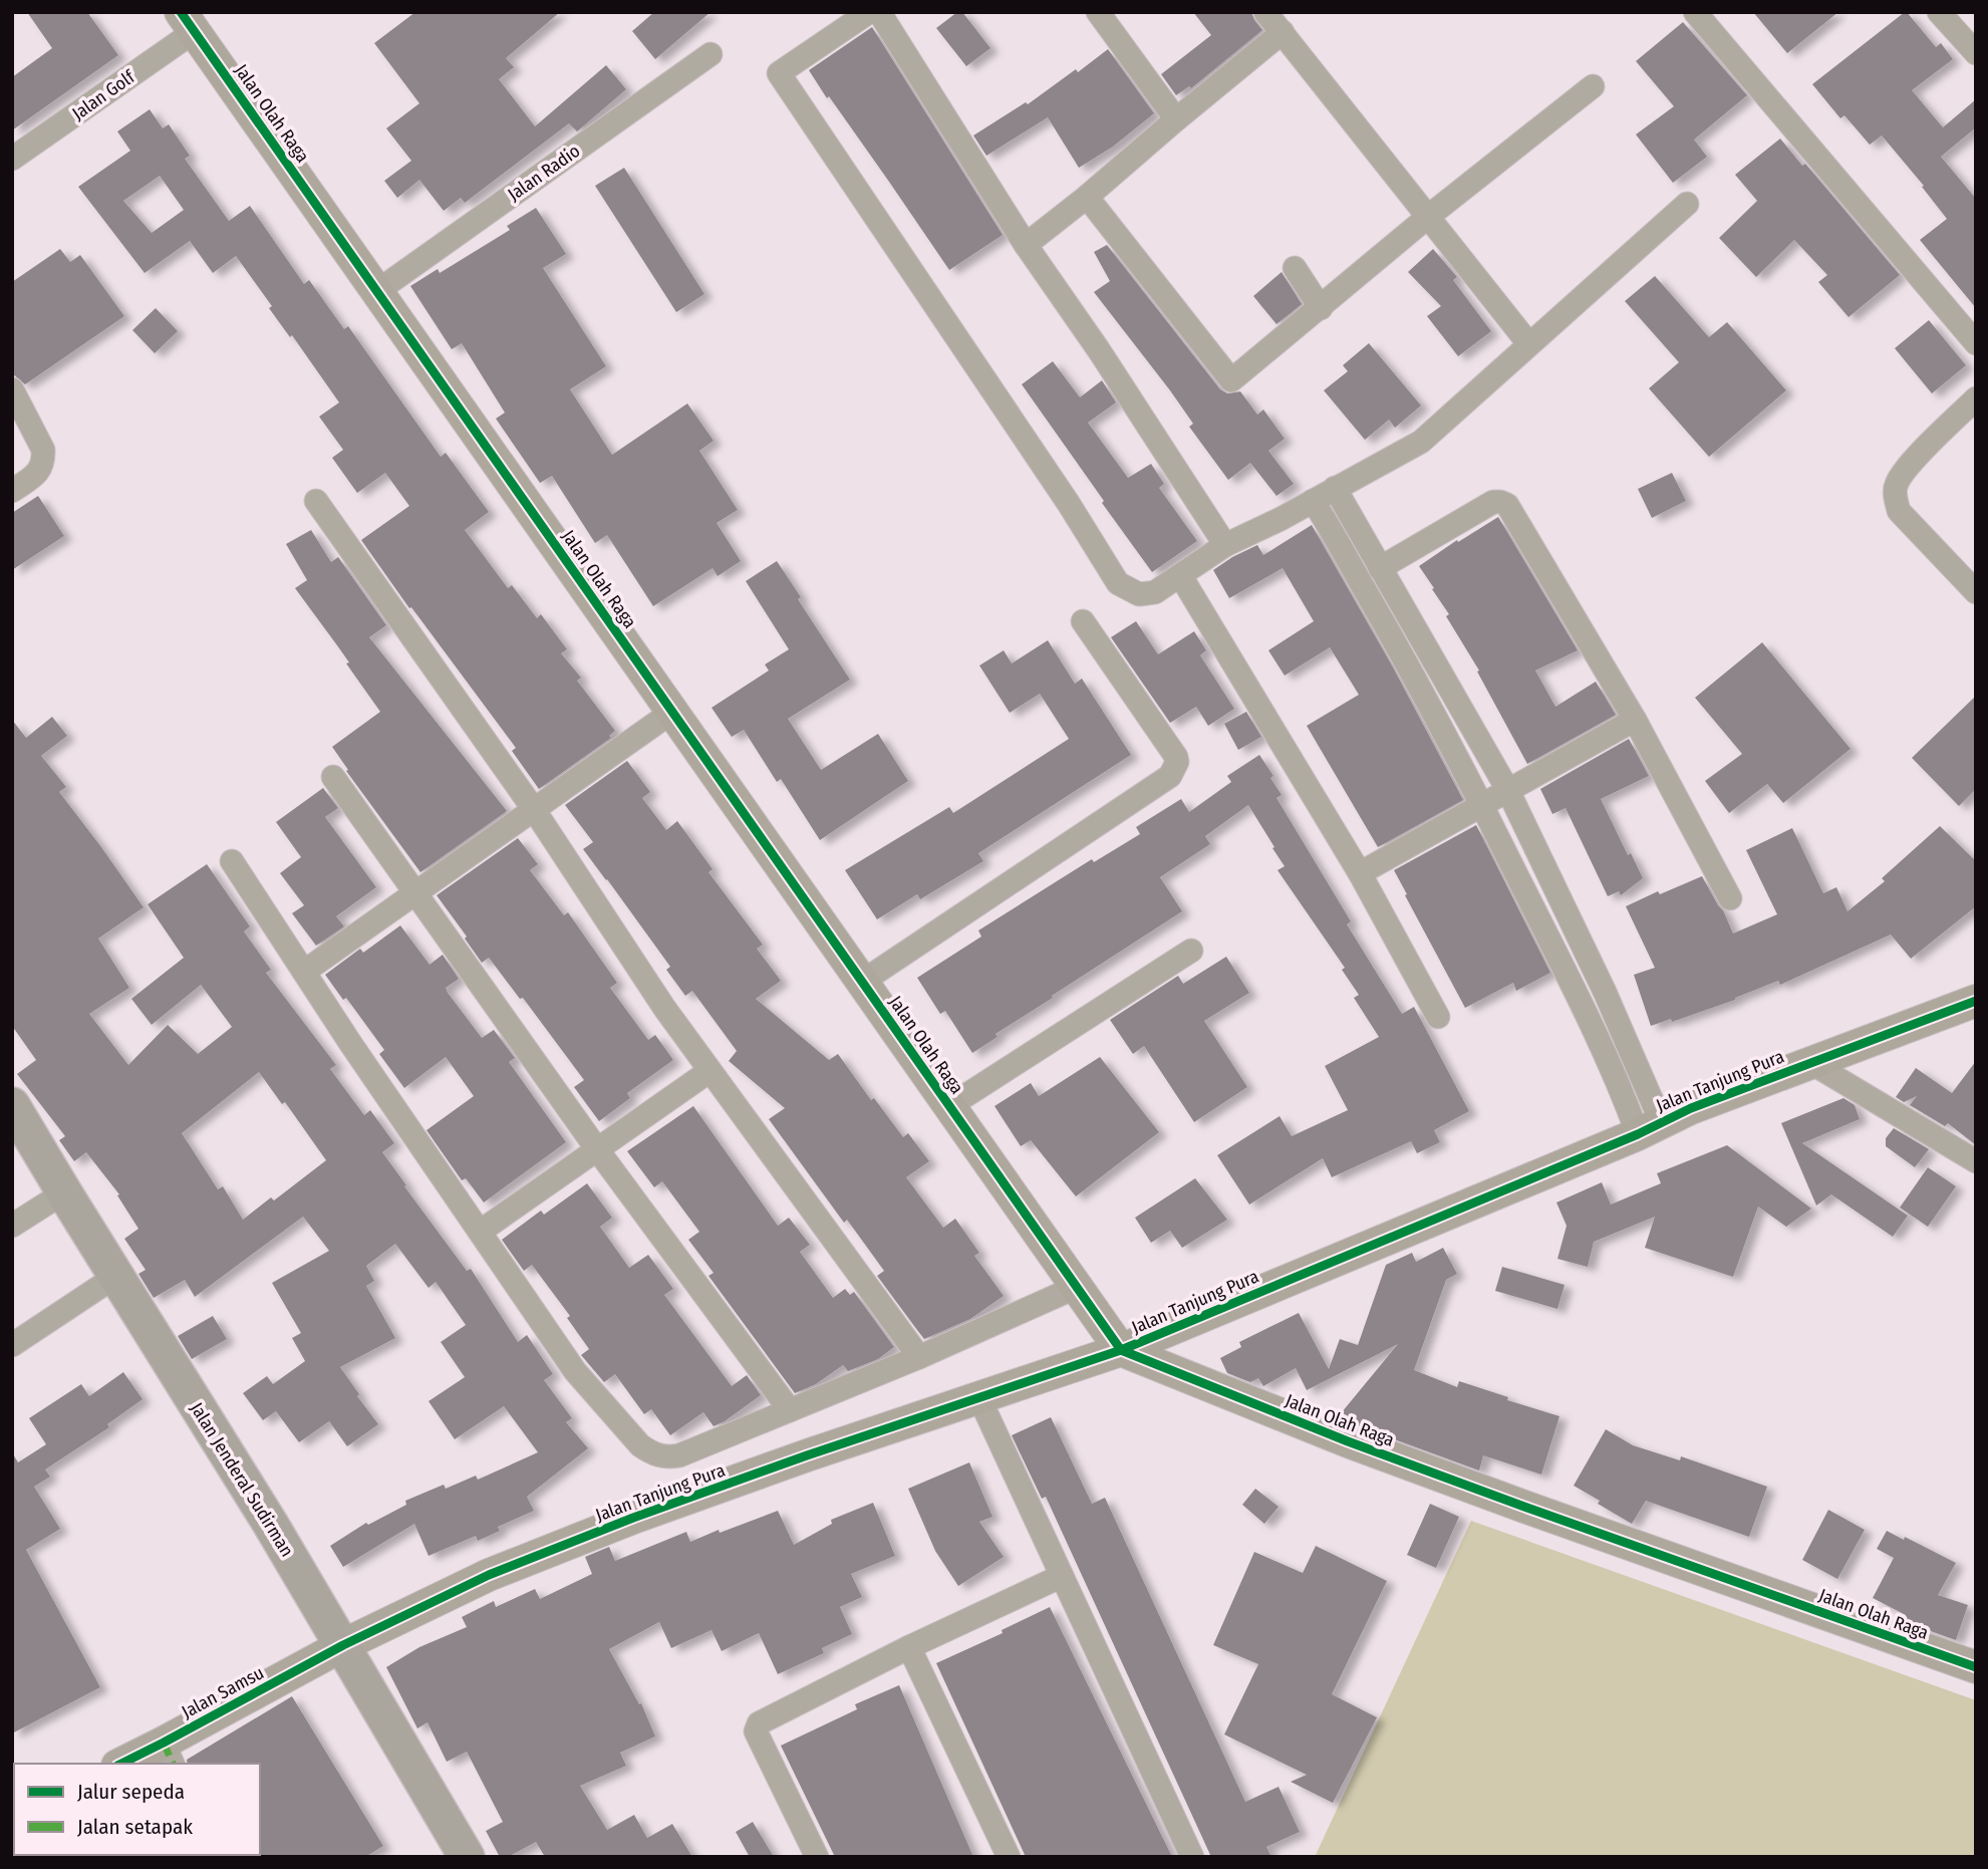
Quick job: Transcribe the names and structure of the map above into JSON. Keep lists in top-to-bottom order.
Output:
{
  "streets": {
    "main road": ["Jalan Jenderal Sudirman"],
    "street": [
      "Jalan Golf",
      "Jalan Olah Raga",
      "Jalan Radio",
      "Jalan Tanjung Pura",
      "Jalan Samsu"
    ]
  },
  "crossings": [
    ["Jalan Golf", "Jalan Olah Raga"],
    ["Jalan Olah Raga", "Jalan Radio"],
    ["Jalan Olah Raga", "Jalan Tanjung Pura"],
    ["Jalan Tanjung Pura", "Jalan Jenderal Sudirman"],
    ["Jalan Tanjung Pura", "Jalan Samsu"],
    ["Jalan Jenderal Sudirman", "Jalan Samsu"]
  ],
  "legend": ["Jalur sepeda", "Jalan setapak"]
}
